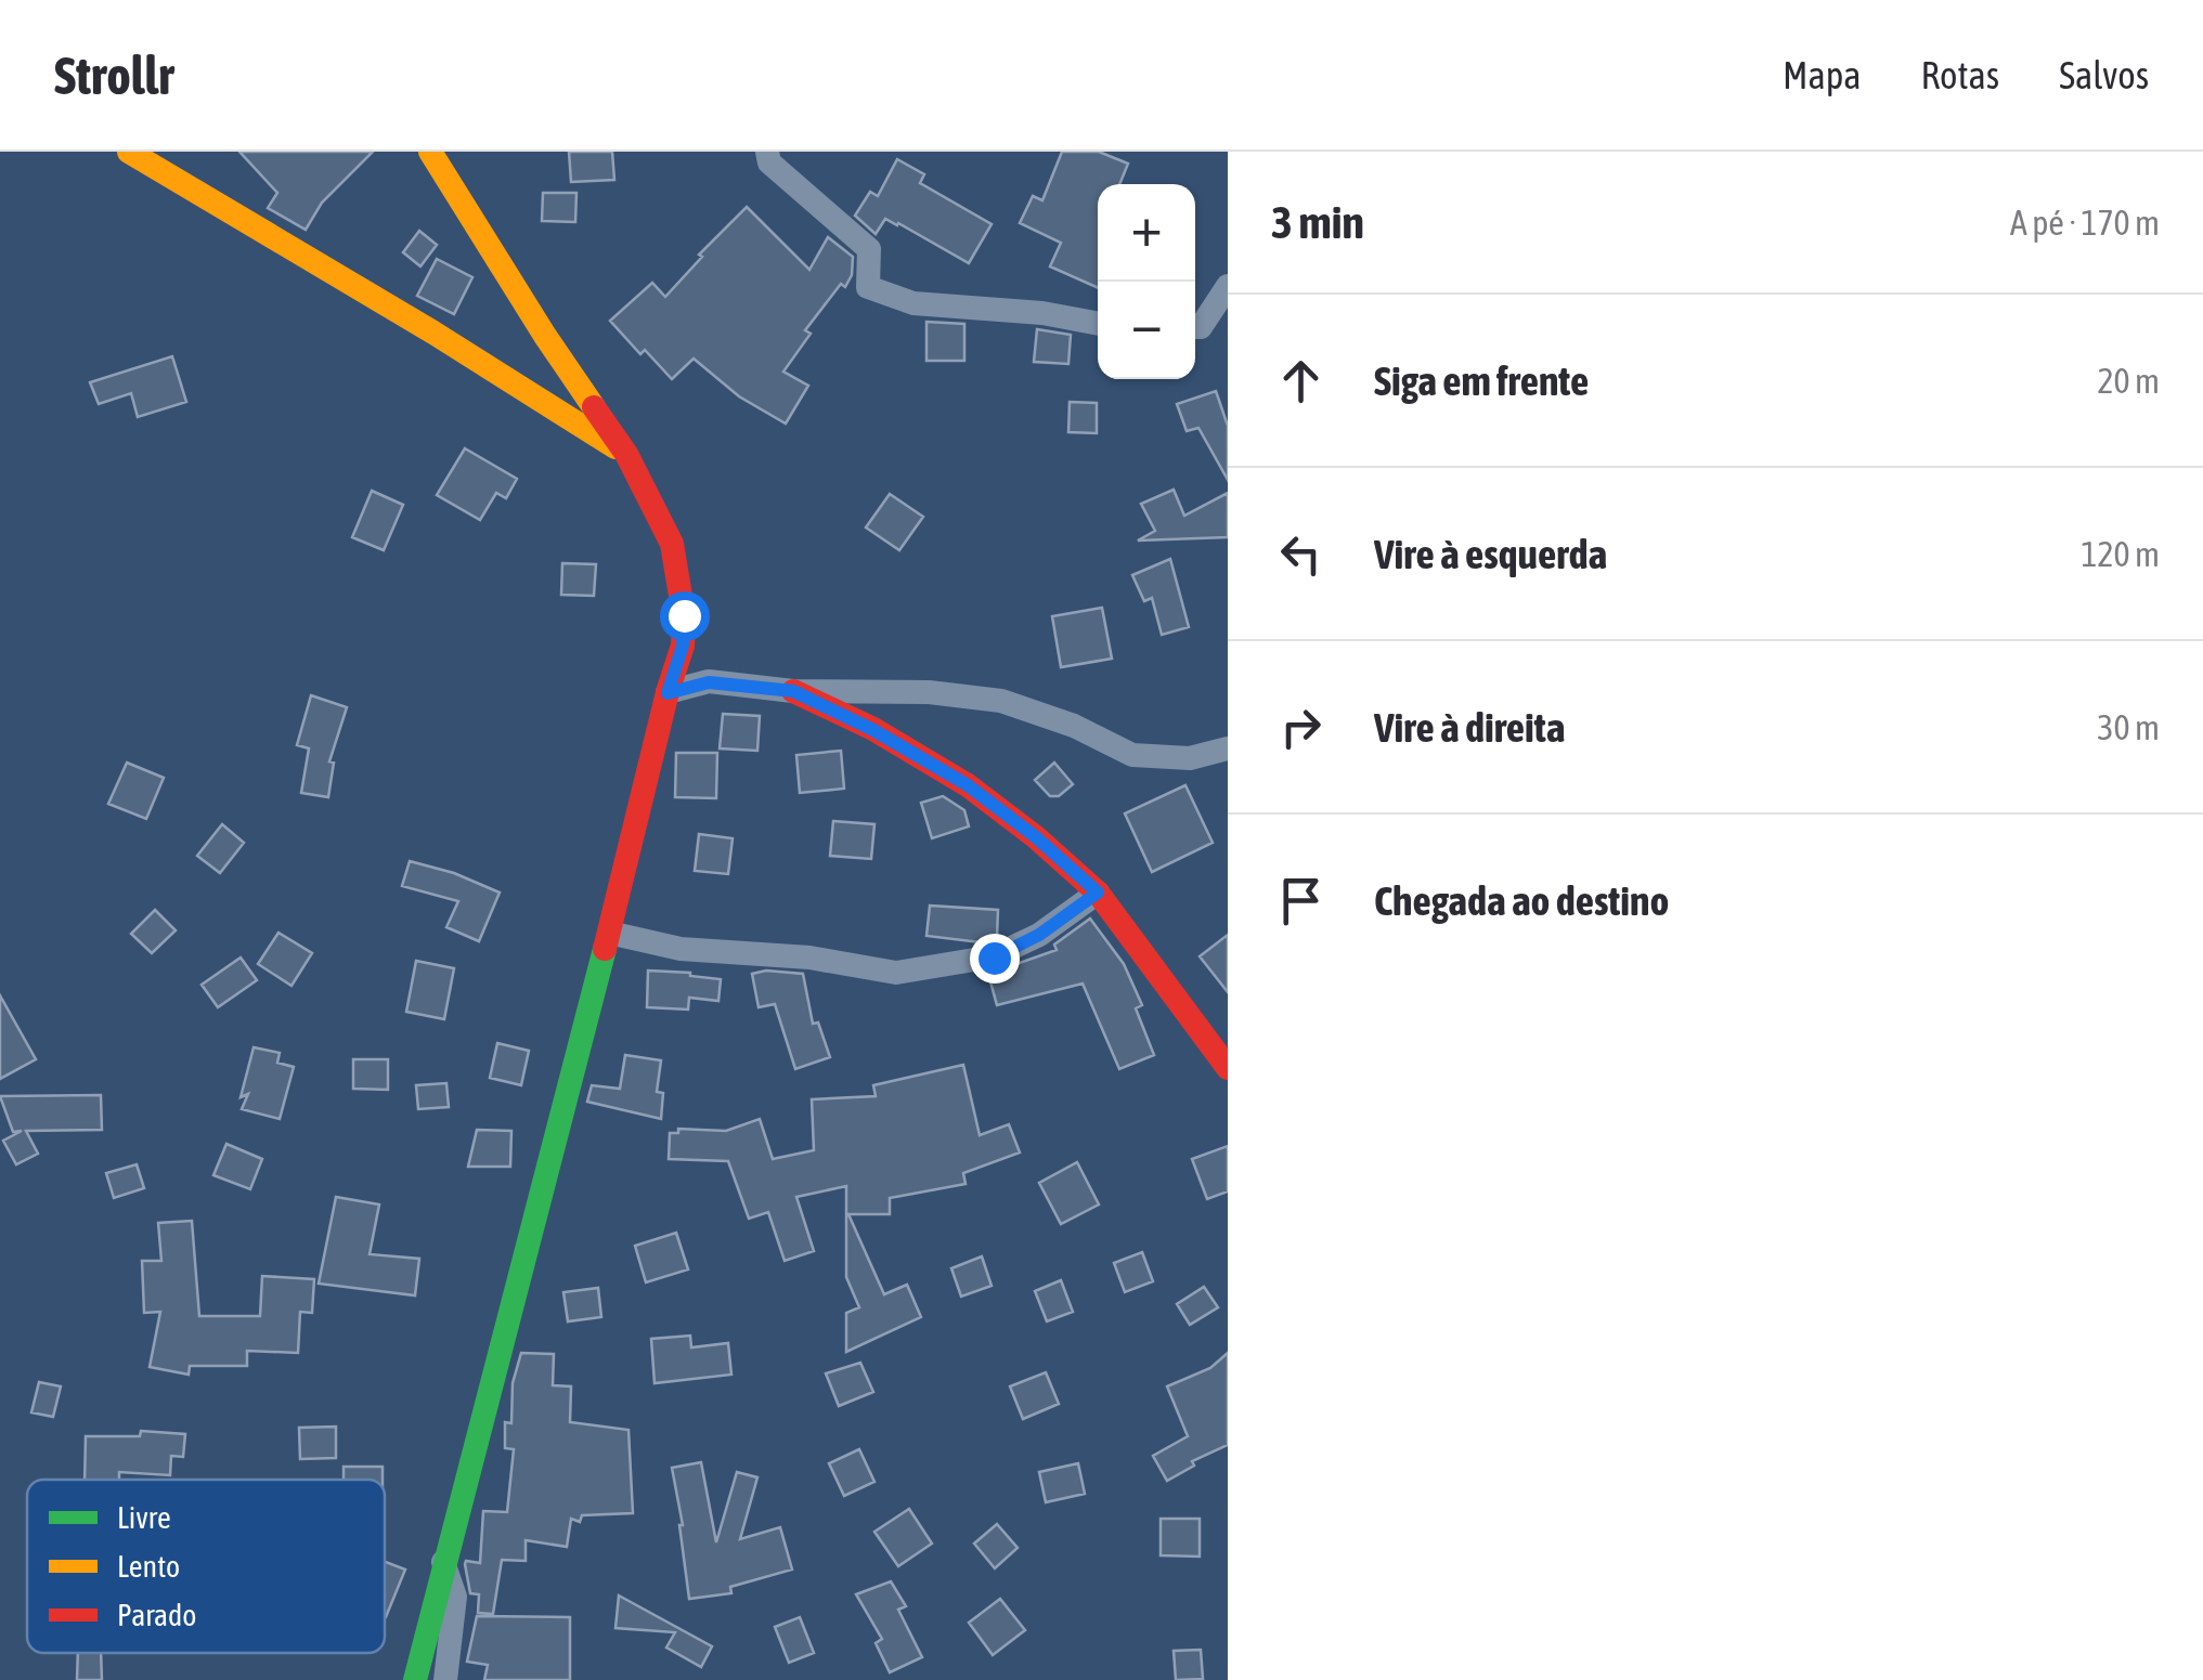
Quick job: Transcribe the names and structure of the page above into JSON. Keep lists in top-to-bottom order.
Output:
{
  "legend": ["Livre", "Lento", "Parado"],
  "page": {
    "header": "Strollr",
    "nav": ["Mapa", "Rotas", "Salvos"],
    "heading": ["3 min", "A pé · 170 m"],
    "map_buttons": ["+", "−"],
    "list": [
      ["Siga em frente", "20 m"],
      ["Vire à esquerda", "120 m"],
      ["Vire à direita", "30 m"],
      "Chegada ao destino"
    ]
  }
}
